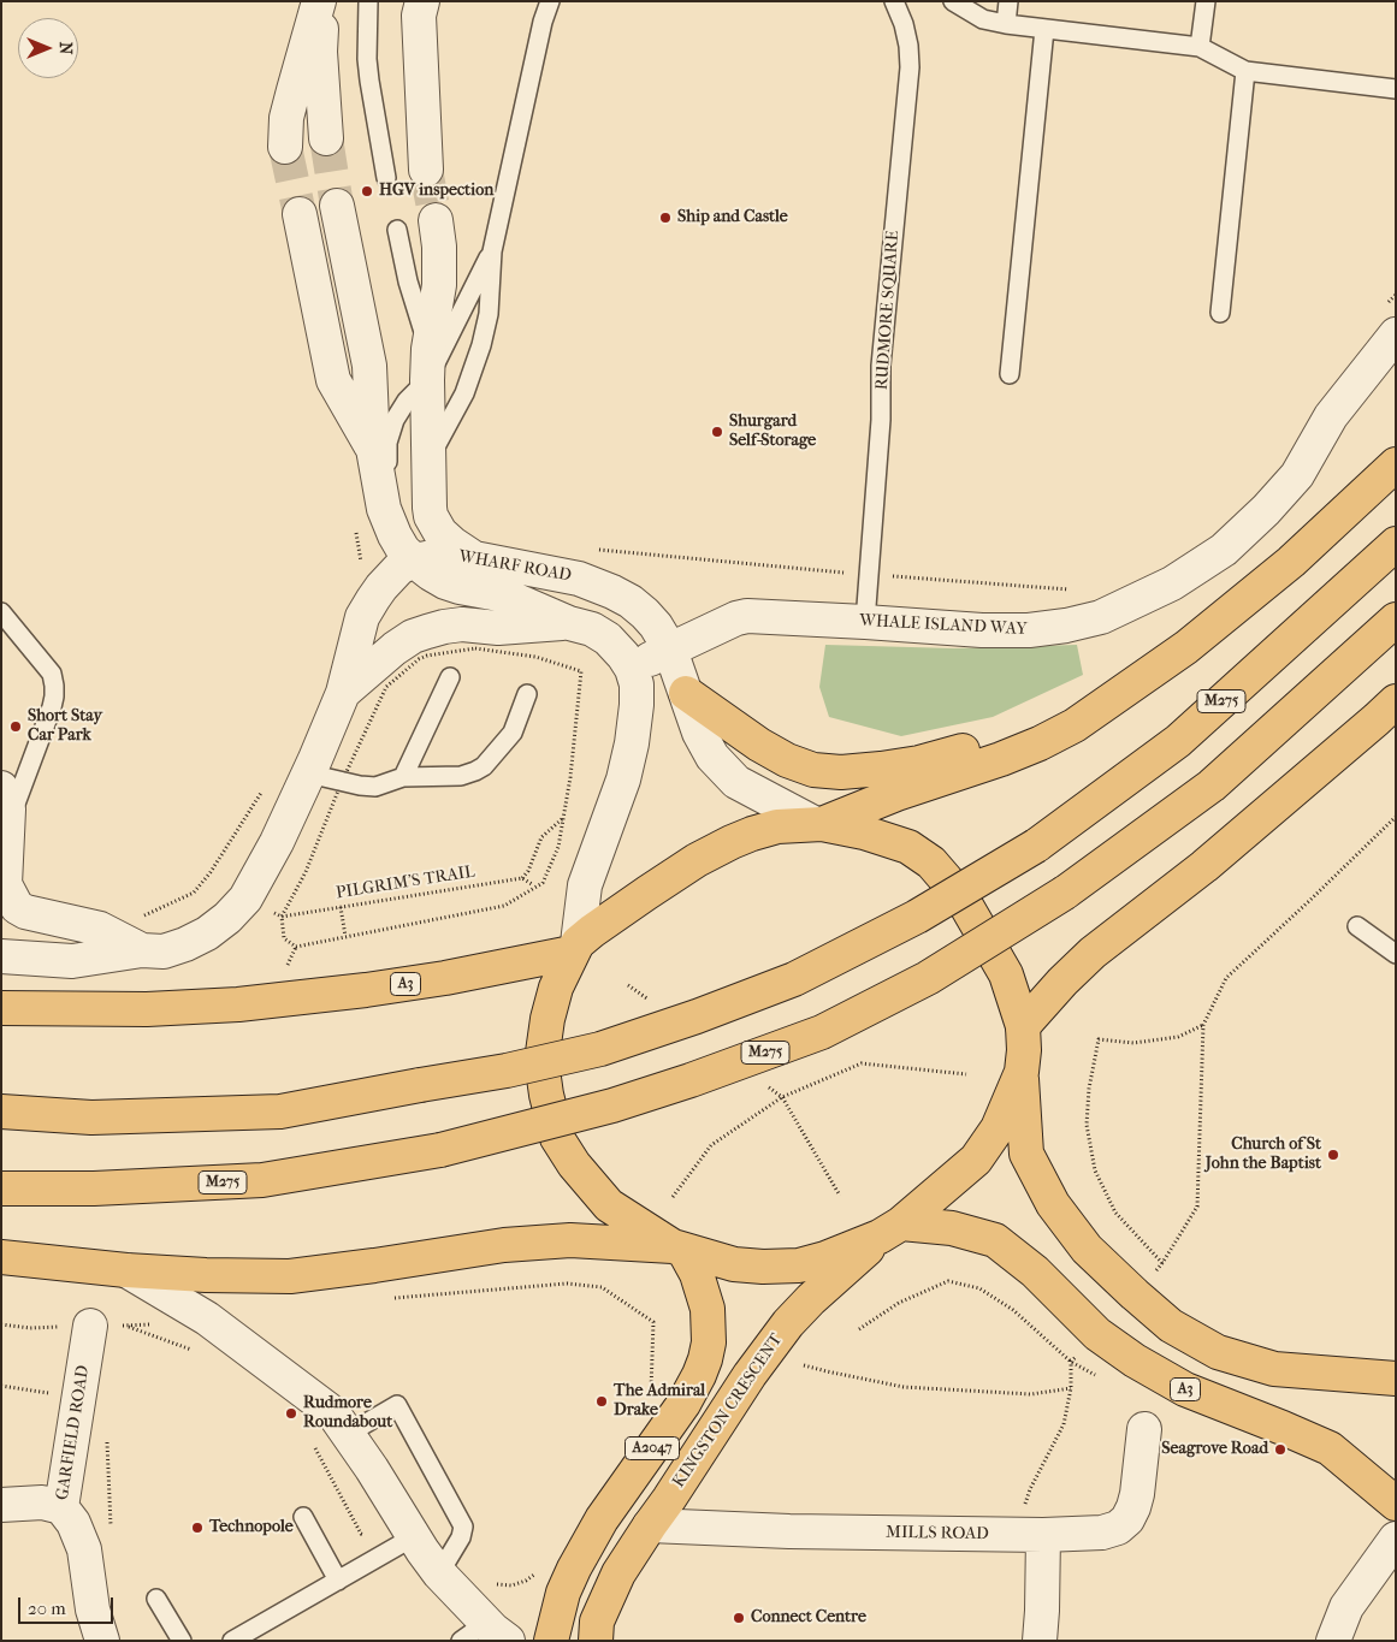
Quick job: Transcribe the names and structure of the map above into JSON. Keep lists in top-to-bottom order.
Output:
{
  "streets": {
    "main road": [
      "M275",
      "A3",
      "KINGSTON CRESCENT",
      "A2047"
    ],
    "street": [
      "WHARF ROAD",
      "WHALE ISLAND WAY",
      "GARFIELD ROAD",
      "MILLS ROAD"
    ],
    "lane": ["RUDMORE SQUARE"],
    "path": ["PILGRIM'S TRAIL"]
  },
  "crossings": [
    ["RUDMORE SQUARE", "WHALE ISLAND WAY"],
    ["WHARF ROAD", "WHALE ISLAND WAY"],
    ["A3", "KINGSTON CRESCENT"],
    ["KINGSTON CRESCENT", "MILLS ROAD"]
  ],
  "places": [
    "HGV inspection",
    "Ship and Castle",
    "Shurgard Self-Storage",
    "Short Stay Car Park",
    "Church of St John the Baptist",
    "The Admiral Drake",
    "Rudmore Roundabout",
    "Seagrove Road",
    "Technopole",
    "Connect Centre"
  ],
  "scale_bar": "20 m",
  "north": "right"
}
